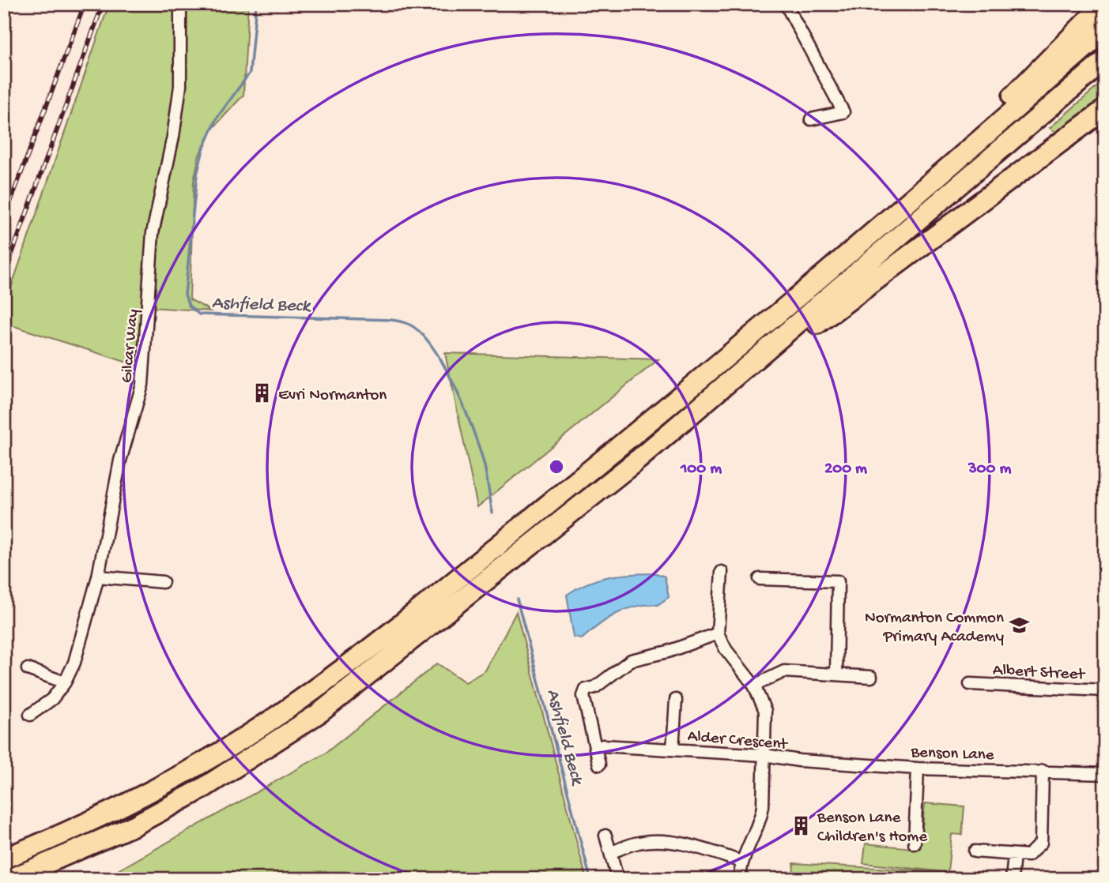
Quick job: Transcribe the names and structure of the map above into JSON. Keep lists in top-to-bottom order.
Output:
{
  "streets": {
    "street": [
      "Gilcar Way",
      "Albert Street",
      "Alder Crescent",
      "Benson Lane"
    ]
  },
  "crossings": [
    ["Alder Crescent", "Benson Lane"]
  ],
  "water": ["Ashfield Beck"],
  "places": {
    "building": ["Evri Normanton", "Benson Lane Children's Home"],
    "school or university": ["Normanton Common Primary Academy"]
  },
  "rings": ["100 m", "200 m", "300 m"]
}
